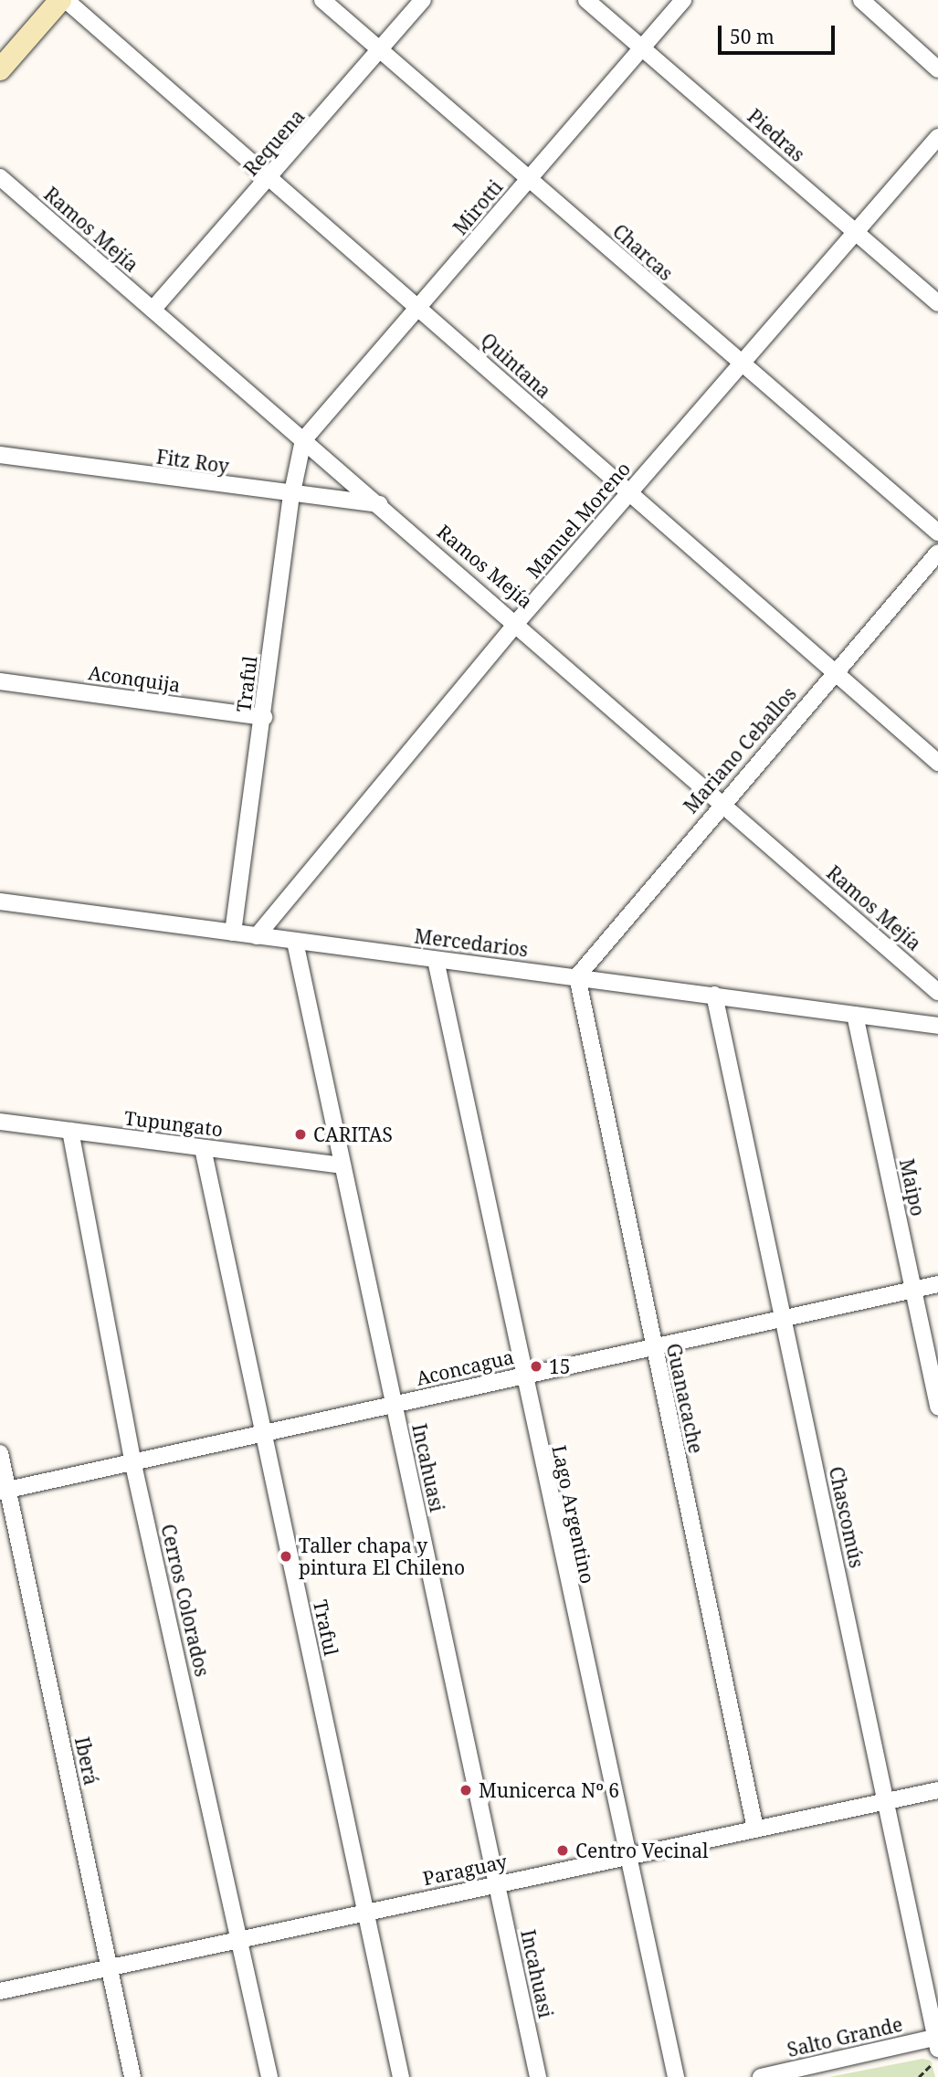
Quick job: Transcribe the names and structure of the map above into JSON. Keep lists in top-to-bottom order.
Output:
{
  "streets": {
    "street": [
      "Piedras",
      "Requena",
      "Mirotti",
      "Ramos Mejía",
      "Charcas",
      "Quintana",
      "Fitz Roy",
      "Manuel Moreno",
      "Aconquija",
      "Traful",
      "Mariano Ceballos",
      "Mercedarios",
      "Tupungato",
      "Maipo",
      "Aconcagua",
      "Guanacache",
      "Incahuasi",
      "Lago Argentino",
      "Chascomús",
      "Cerros Colorados",
      "Iberá",
      "Paraguay",
      "Salto Grande"
    ]
  },
  "crossings": [
    ["Piedras", "Mirotti"],
    ["Piedras", "Manuel Moreno"],
    ["Requena", "Ramos Mejía"],
    ["Requena", "Charcas"],
    ["Requena", "Quintana"],
    ["Mirotti", "Ramos Mejía"],
    ["Mirotti", "Charcas"],
    ["Mirotti", "Quintana"],
    ["Mirotti", "Traful"],
    ["Ramos Mejía", "Fitz Roy"],
    ["Ramos Mejía", "Manuel Moreno"],
    ["Ramos Mejía", "Traful"],
    ["Ramos Mejía", "Mariano Ceballos"],
    ["Charcas", "Manuel Moreno"],
    ["Quintana", "Manuel Moreno"],
    ["Quintana", "Mariano Ceballos"],
    ["Fitz Roy", "Traful"],
    ["Manuel Moreno", "Mercedarios"],
    ["Aconquija", "Traful"],
    ["Traful", "Mercedarios"],
    ["Traful", "Tupungato"],
    ["Traful", "Aconcagua"],
    ["Traful", "Paraguay"],
    ["Mariano Ceballos", "Mercedarios"],
    ["Mariano Ceballos", "Guanacache"],
    ["Mercedarios", "Maipo"],
    ["Mercedarios", "Guanacache"],
    ["Mercedarios", "Incahuasi"],
    ["Mercedarios", "Lago Argentino"],
    ["Mercedarios", "Chascomús"],
    ["Tupungato", "Incahuasi"],
    ["Tupungato", "Cerros Colorados"],
    ["Maipo", "Aconcagua"],
    ["Aconcagua", "Guanacache"],
    ["Aconcagua", "Incahuasi"],
    ["Aconcagua", "Lago Argentino"],
    ["Aconcagua", "Chascomús"],
    ["Aconcagua", "Cerros Colorados"],
    ["Aconcagua", "Iberá"],
    ["Guanacache", "Paraguay"],
    ["Incahuasi", "Paraguay"],
    ["Lago Argentino", "Paraguay"],
    ["Chascomús", "Paraguay"],
    ["Chascomús", "Salto Grande"],
    ["Cerros Colorados", "Paraguay"],
    ["Iberá", "Paraguay"]
  ],
  "places": [
    "CARITAS",
    "15",
    "Taller chapa y pintura El Chileno",
    "Municerca Nº 6",
    "Centro Vecinal"
  ],
  "scale_bar": "50 m"
}
